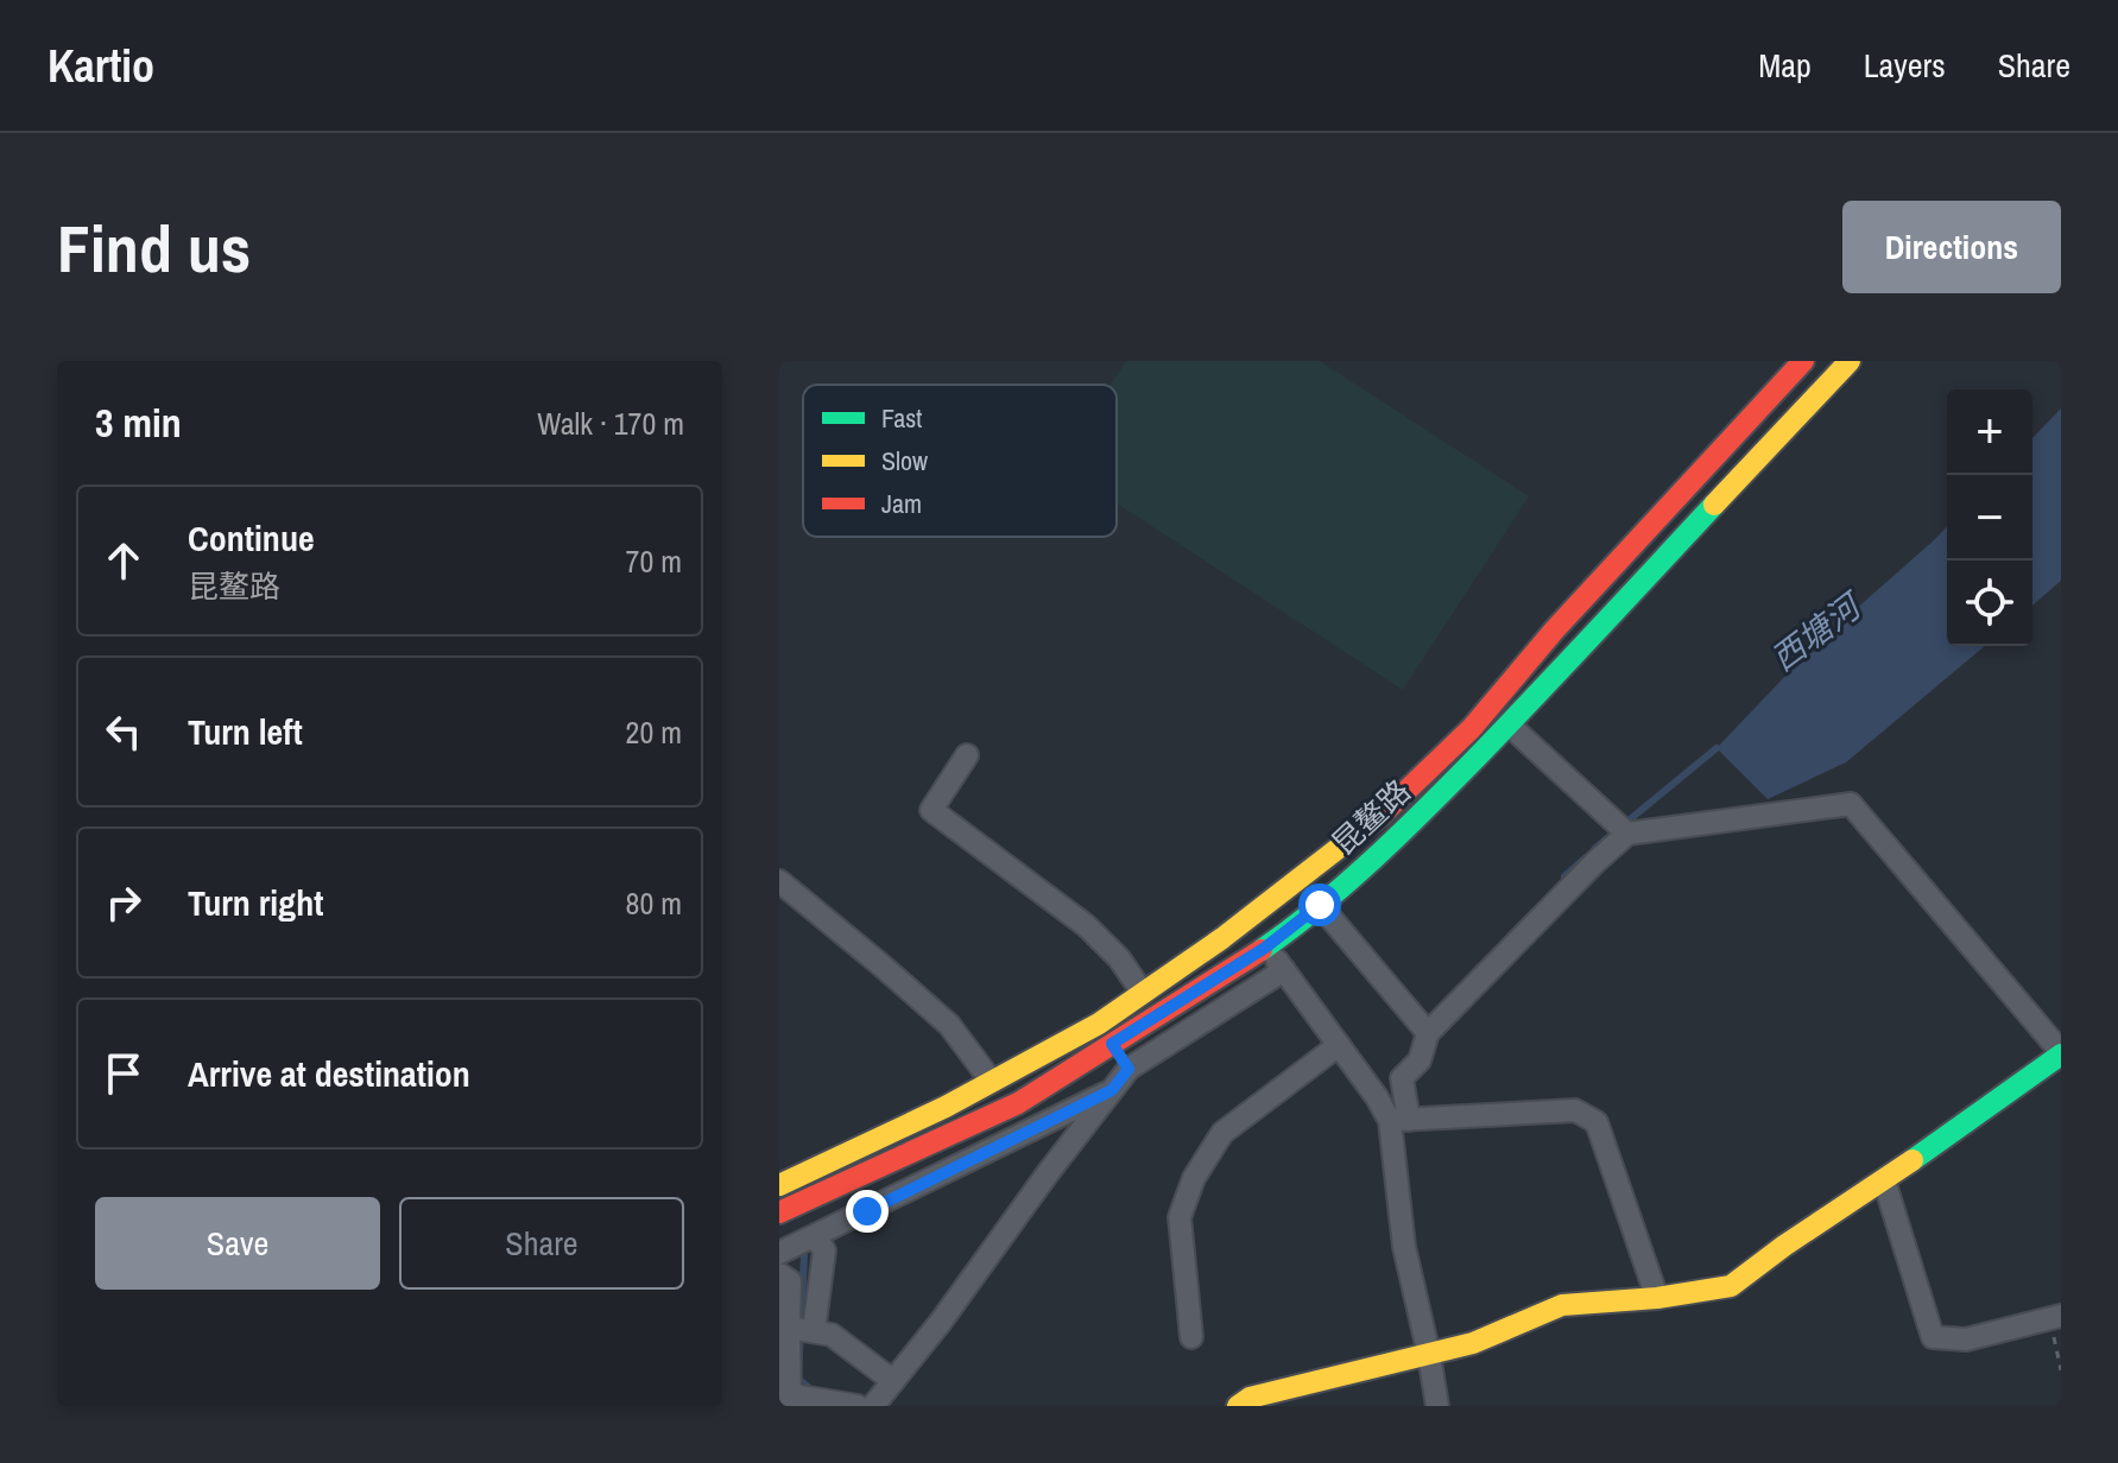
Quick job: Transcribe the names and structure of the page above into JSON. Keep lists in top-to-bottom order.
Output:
{
  "streets": {
    "street": ["昆鳌路"]
  },
  "water": ["西塘河"],
  "legend": ["Fast", "Slow", "Jam"],
  "page": {
    "header": "Kartio",
    "nav": ["Map", "Layers", "Share"],
    "buttons": [
      "Directions",
      ["Save", "Share"]
    ],
    "title": "Find us",
    "heading": ["3 min", "Walk · 170 m"],
    "map_buttons": ["+", "−"],
    "list": [
      ["Continue", "昆鳌路", "70 m"],
      ["Turn left", "20 m"],
      ["Turn right", "80 m"],
      "Arrive at destination"
    ]
  }
}
